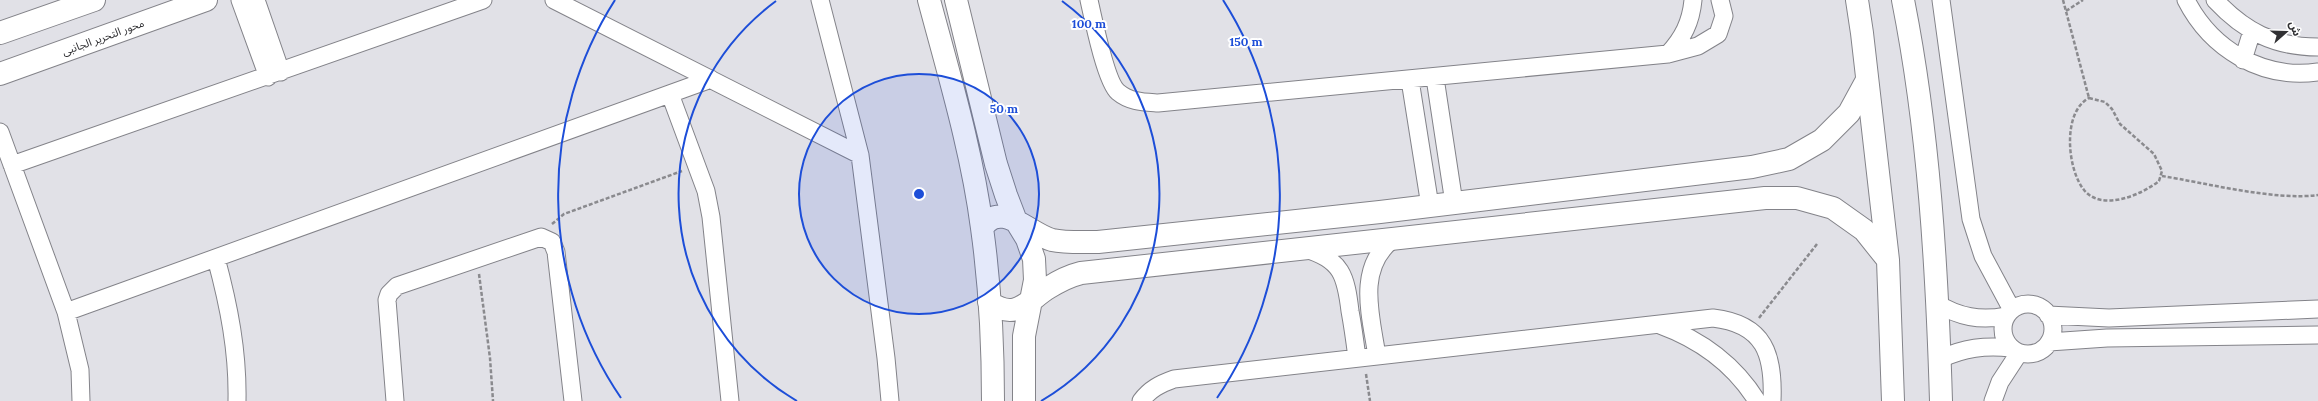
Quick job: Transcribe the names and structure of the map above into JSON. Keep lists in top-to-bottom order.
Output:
{
  "streets": {
    "street": ["محور التحرير الجانبى"]
  },
  "north": "right",
  "rings": ["100 m", "150 m", "50 m"]
}
